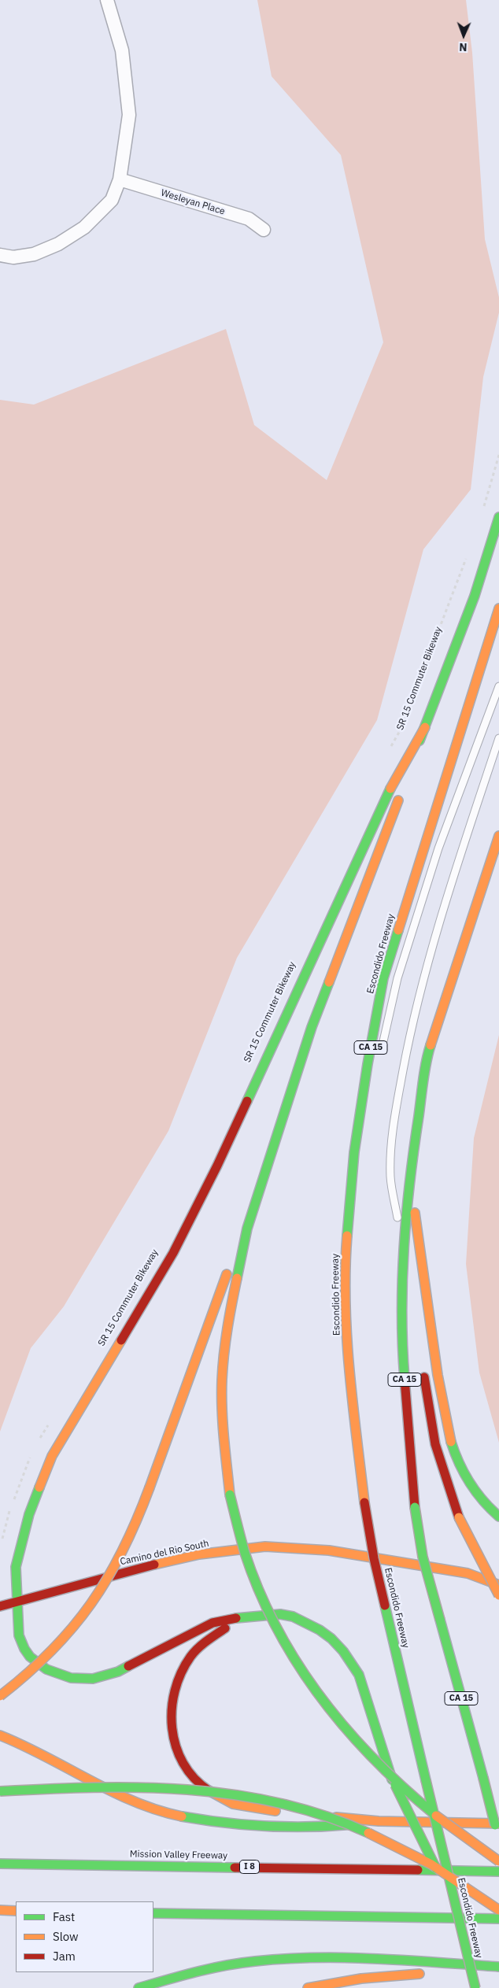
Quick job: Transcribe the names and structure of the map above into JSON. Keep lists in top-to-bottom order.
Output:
{
  "streets": {
    "main road": [
      "Escondido Freeway",
      "CA 15",
      "Camino del Rio South",
      "Mission Valley Freeway",
      "I 8"
    ],
    "street": ["Wesleyan Place"],
    "path": ["SR 15 Commuter Bikeway"]
  },
  "crossings": [
    ["Escondido Freeway", "Camino del Rio South"]
  ],
  "legend": ["Fast", "Slow", "Jam"],
  "north": "bottom"
}
